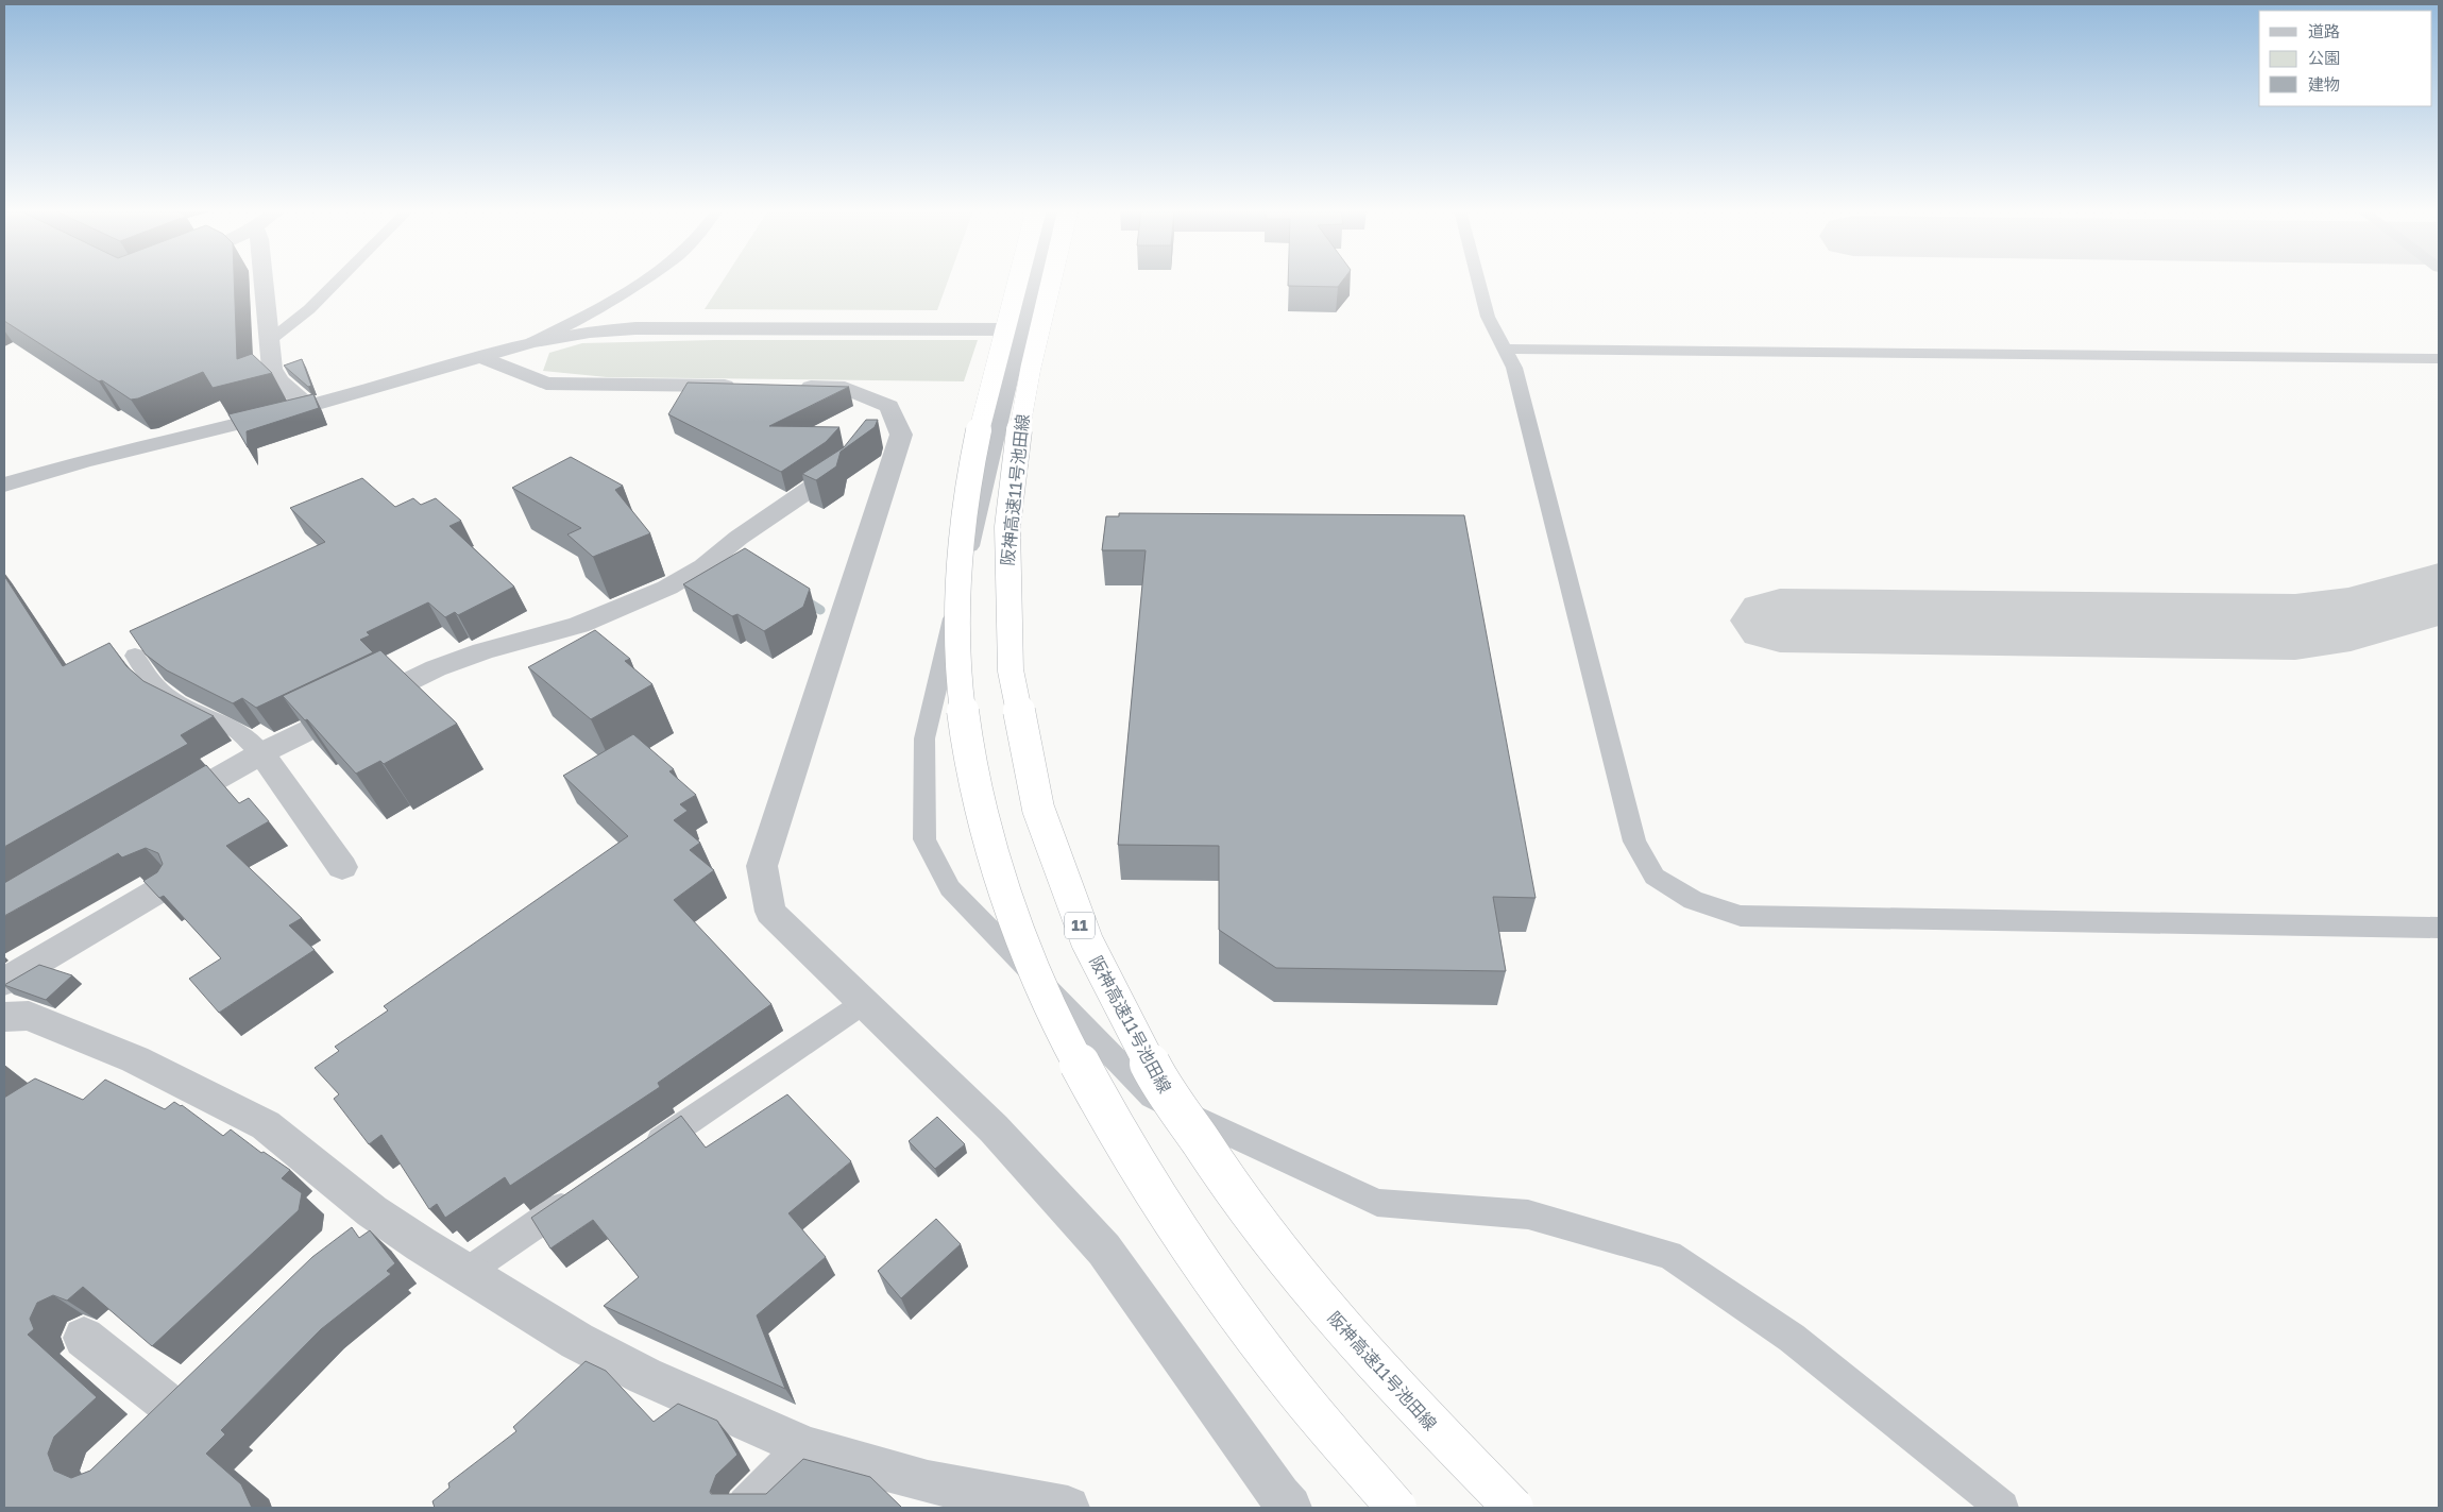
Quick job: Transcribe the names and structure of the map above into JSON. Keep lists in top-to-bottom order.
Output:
{
  "streets": {
    "highway": ["阪神高速11号池田線", "11"]
  },
  "legend": ["道路", "公園", "建物"]
}
